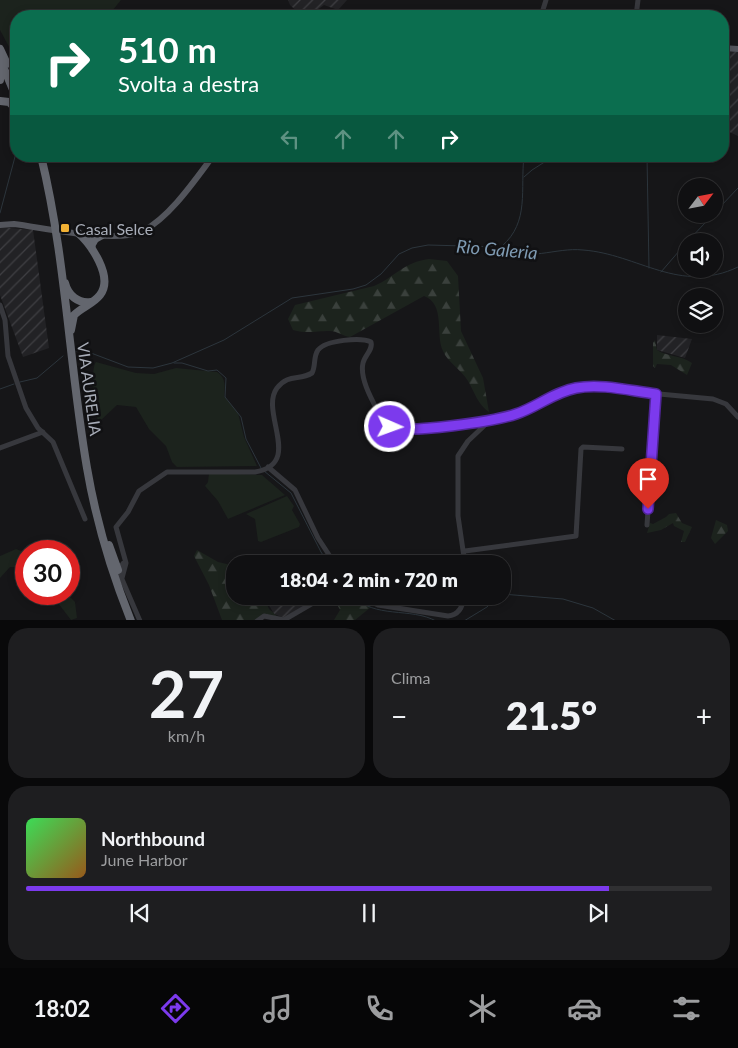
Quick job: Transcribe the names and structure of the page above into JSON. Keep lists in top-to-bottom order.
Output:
{
  "streets": {
    "highway": ["VIA AURELIA"]
  },
  "water": ["Rio Galeria"],
  "places": {
    "transit": ["Casal Selce"]
  },
  "north": "top right",
  "page": {
    "turn": ["510 m", "Svolta a destra"],
    "limit": "30",
    "trip": "18:04 · 2 min · 720 m",
    "tile": [
      ["27", "km/h"],
      "Clima"
    ],
    "heat": ["−", "21.5°", "+"],
    "song": ["Northbound", "June Harbor"],
    "tabs": "18:02"
  }
}
